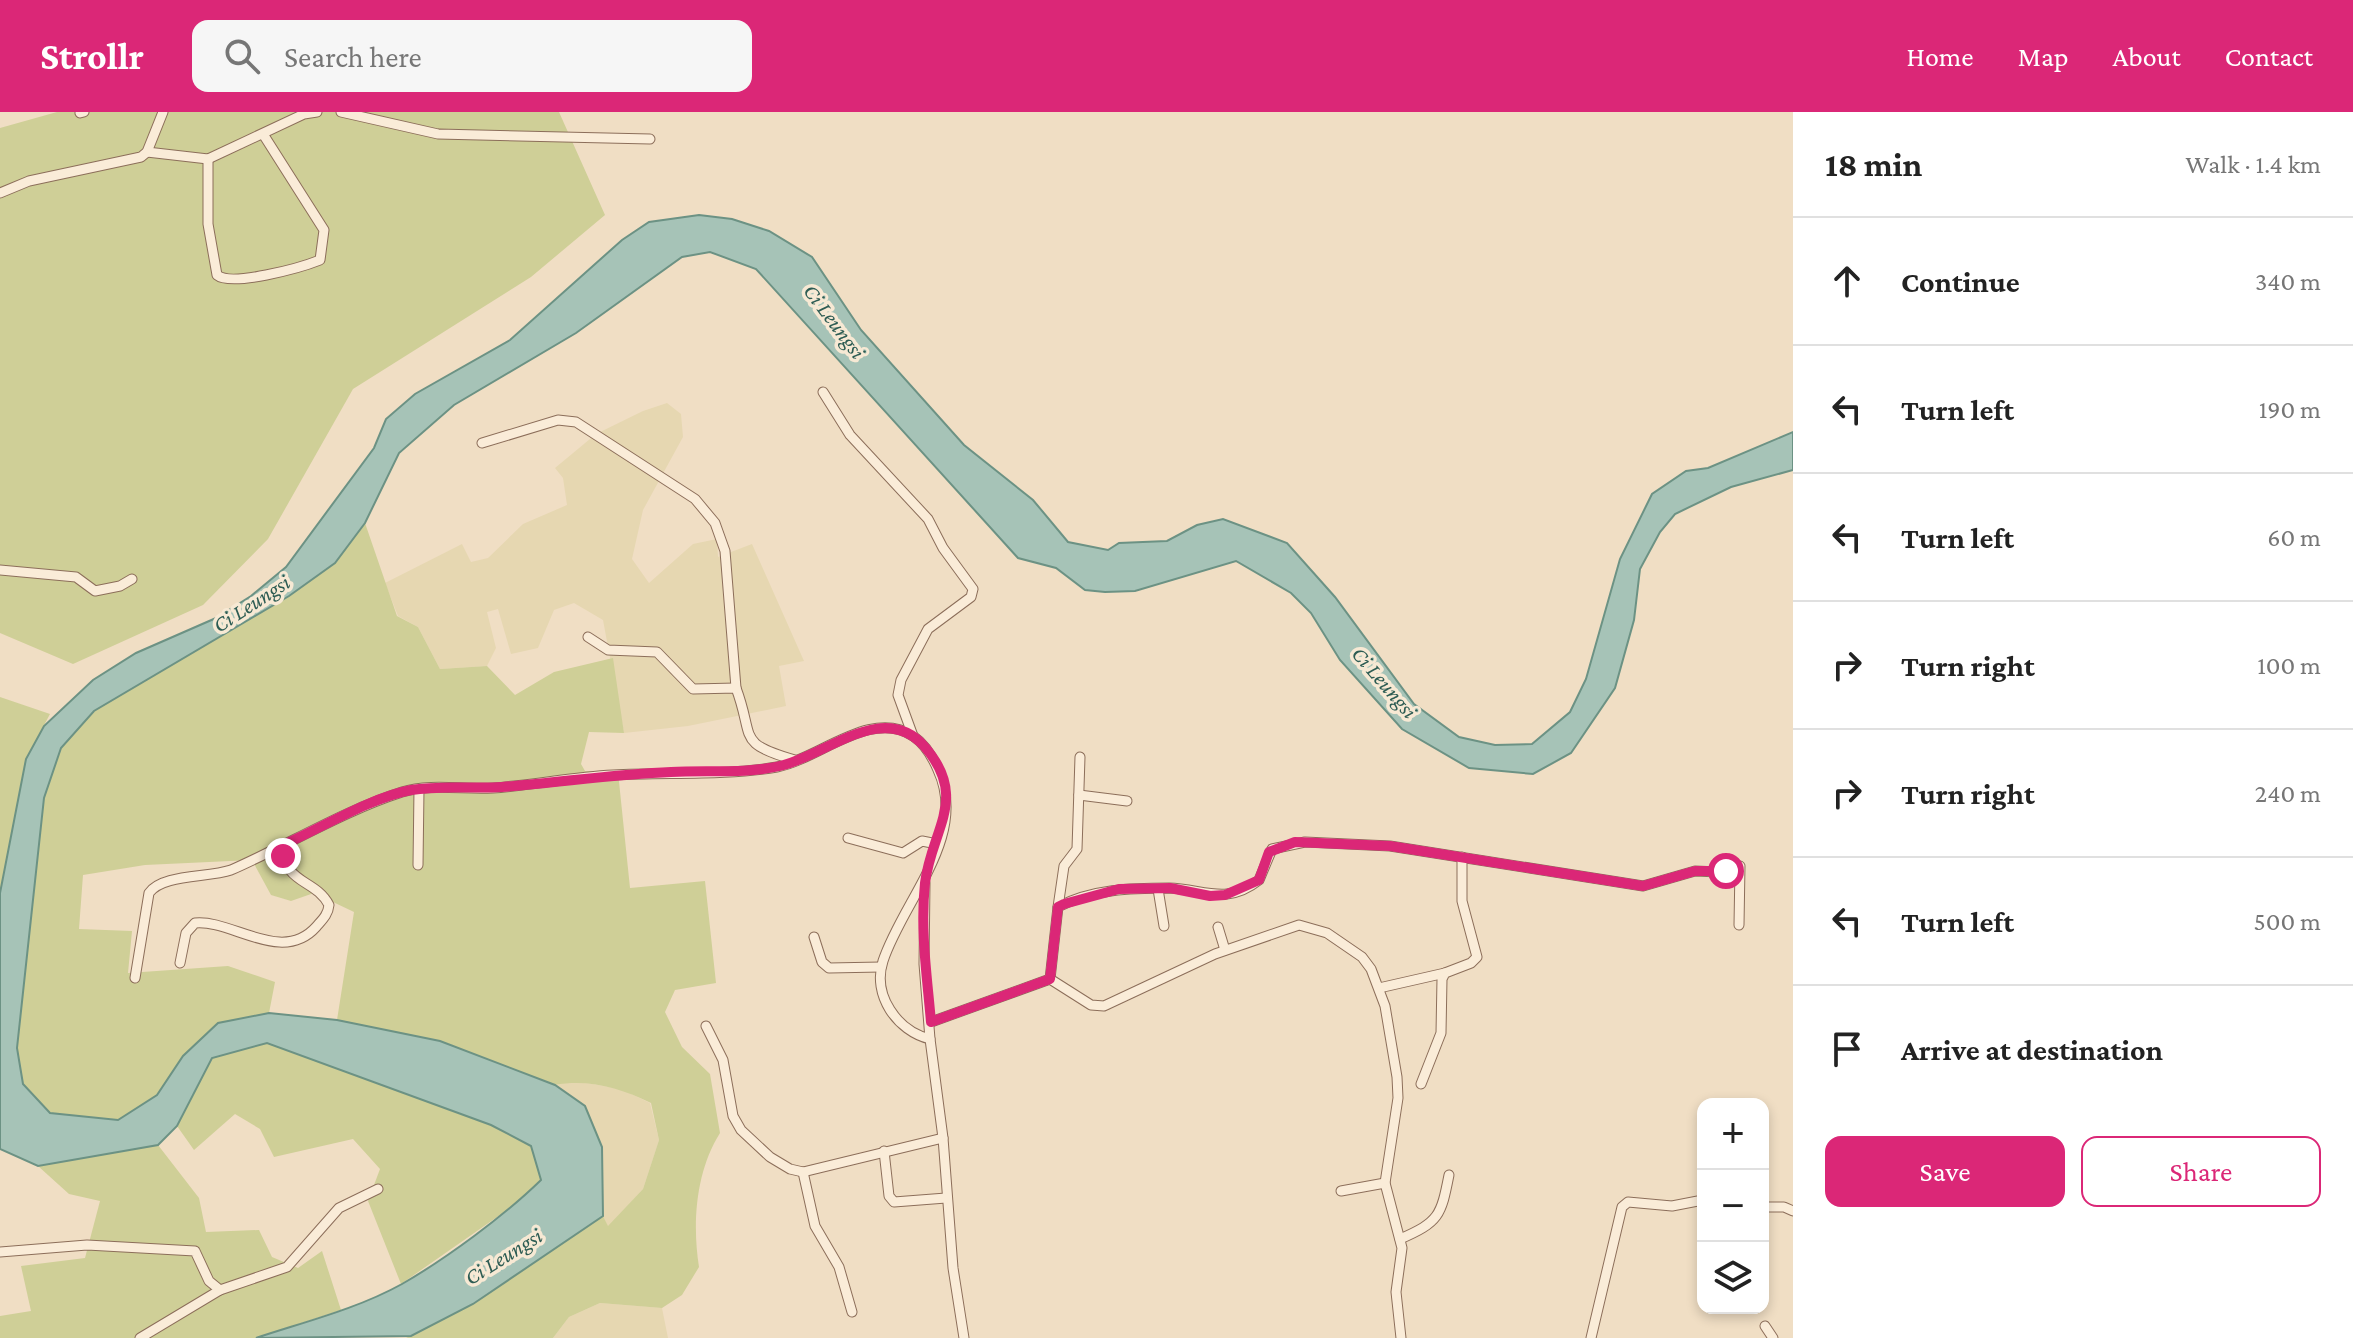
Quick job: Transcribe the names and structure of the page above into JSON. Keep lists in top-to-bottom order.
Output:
{
  "water": ["Ci Leungsi"],
  "page": {
    "header": "Strollr",
    "search": "Search here",
    "nav": [
      "Home",
      "Map",
      "About",
      "Contact"
    ],
    "heading": ["18 min", "Walk · 1.4 km"],
    "list": [
      ["Continue", "340 m"],
      ["Turn left", "190 m"],
      ["Turn left", "60 m"],
      ["Turn right", "100 m"],
      ["Turn right", "240 m"],
      ["Turn left", "500 m"],
      "Arrive at destination"
    ],
    "map_buttons": ["+", "−"],
    "buttons": ["Save", "Share"]
  }
}
